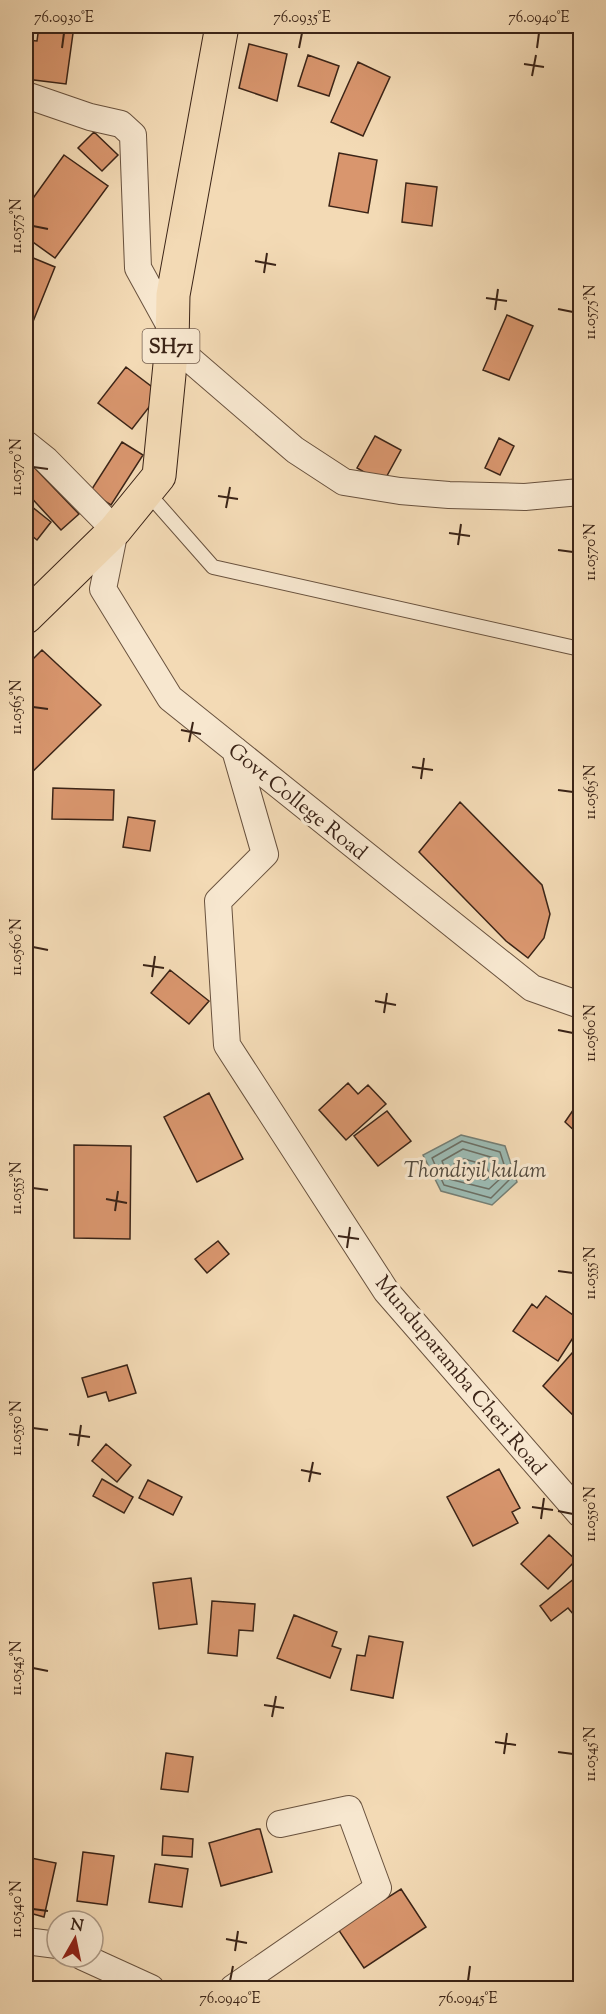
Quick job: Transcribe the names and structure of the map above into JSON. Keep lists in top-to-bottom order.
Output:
{
  "streets": {
    "main road": ["SH71"],
    "street": ["Govt College Road", "Munduparamba Cheri Road"]
  },
  "crossings": [
    ["SH71", "Govt College Road"],
    ["Govt College Road", "Munduparamba Cheri Road"]
  ],
  "water": ["Thondiyil kulam"],
  "north": "top",
  "coordinates": [
    "76.0930°E",
    "76.0935°E",
    "76.0940°E",
    "11.0575°N",
    "11.0570°N",
    "11.0565°N",
    "11.0560°N",
    "11.0555°N",
    "11.0550°N",
    "11.0545°N",
    "11.0540°N",
    "76.0945°E"
  ]
}
